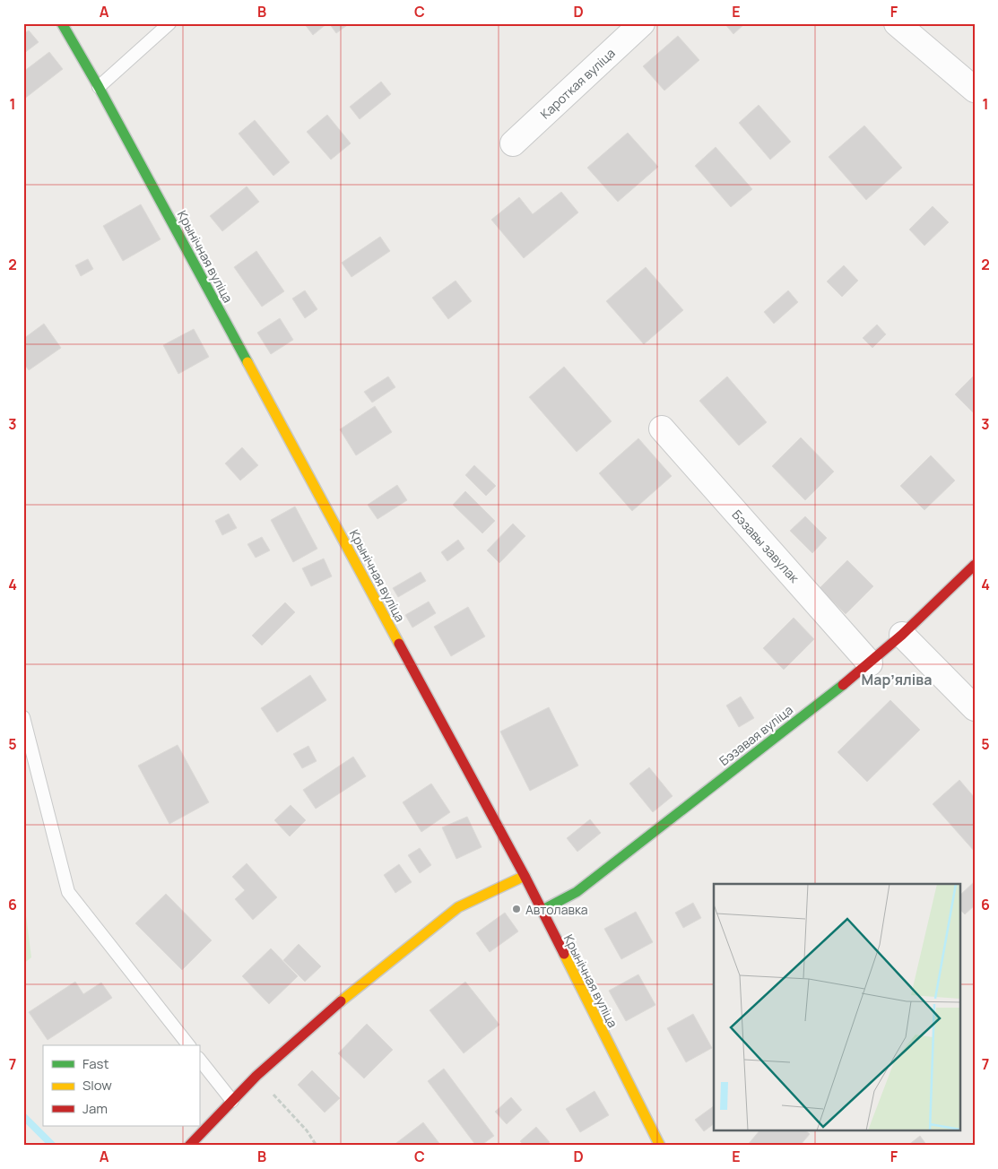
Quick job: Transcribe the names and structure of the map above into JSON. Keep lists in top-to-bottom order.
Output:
{
  "streets": {
    "street": [
      "Кароткая вуліца",
      "Крынічная вуліца",
      "Бэзавы завулак",
      "Бэзавая вуліца"
    ]
  },
  "crossings": [
    ["Крынічная вуліца", "Бэзавая вуліца"],
    ["Бэзавы завулак", "Бэзавая вуліца"]
  ],
  "districts": ["Марʼяліва"],
  "places": ["Автолавка"],
  "legend": ["Fast", "Slow", "Jam"],
  "grid": {
    "columns": [
      "A",
      "B",
      "C",
      "D",
      "E",
      "F"
    ],
    "rows": [
      "1",
      "2",
      "3",
      "4",
      "5",
      "6",
      "7"
    ]
  }
}
